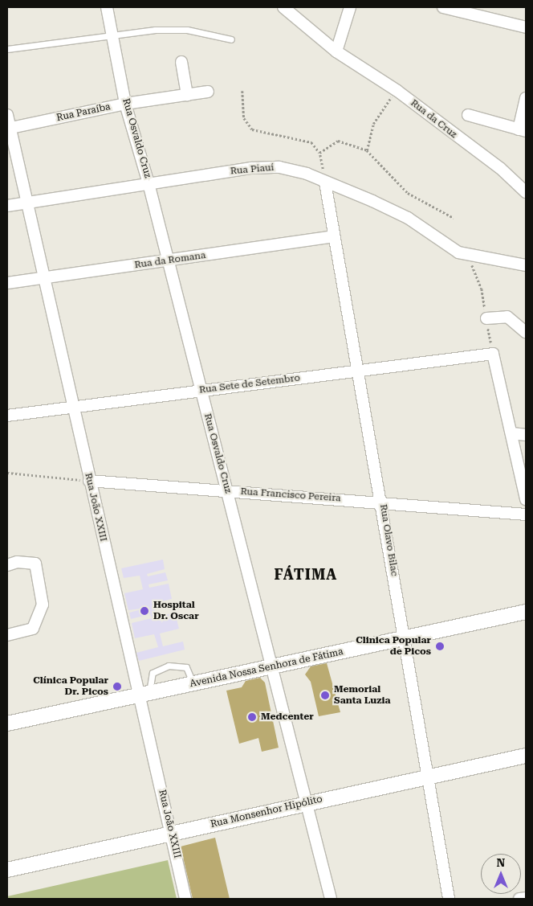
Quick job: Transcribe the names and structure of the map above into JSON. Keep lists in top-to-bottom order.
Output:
{
  "streets": {
    "street": [
      "Rua Paraíba",
      "Rua da Cruz",
      "Rua Osvaldo Cruz",
      "Rua Piauí",
      "Rua da Romana",
      "Rua Sete de Setembro",
      "Rua Francisco Pereira",
      "Rua João XXIII",
      "Rua Olavo Bilac",
      "Avenida Nossa Senhora de Fátima",
      "Rua Monsenhor Hipólito"
    ]
  },
  "crossings": [
    ["Rua Paraíba", "Rua Osvaldo Cruz"],
    ["Rua Paraíba", "Rua João XXIII"],
    ["Rua Osvaldo Cruz", "Rua Piauí"],
    ["Rua Osvaldo Cruz", "Rua da Romana"],
    ["Rua Osvaldo Cruz", "Rua Sete de Setembro"],
    ["Rua Osvaldo Cruz", "Rua Francisco Pereira"],
    ["Rua Osvaldo Cruz", "Avenida Nossa Senhora de Fátima"],
    ["Rua Osvaldo Cruz", "Rua Monsenhor Hipólito"],
    ["Rua Piauí", "Rua João XXIII"],
    ["Rua Piauí", "Rua Olavo Bilac"],
    ["Rua da Romana", "Rua João XXIII"],
    ["Rua da Romana", "Rua Olavo Bilac"],
    ["Rua Sete de Setembro", "Rua João XXIII"],
    ["Rua Sete de Setembro", "Rua Olavo Bilac"],
    ["Rua Francisco Pereira", "Rua João XXIII"],
    ["Rua Francisco Pereira", "Rua Olavo Bilac"],
    ["Rua João XXIII", "Avenida Nossa Senhora de Fátima"],
    ["Rua João XXIII", "Rua Monsenhor Hipólito"],
    ["Rua Olavo Bilac", "Avenida Nossa Senhora de Fátima"],
    ["Rua Olavo Bilac", "Rua Monsenhor Hipólito"]
  ],
  "districts": ["FÁTIMA"],
  "places": [
    "Hospital Dr. Oscar",
    "Clinica Popular de Picos",
    "Clínica Popular Dr. Picos",
    "Memorial Santa Luzia",
    "Medcenter"
  ],
  "north": "top"
}
